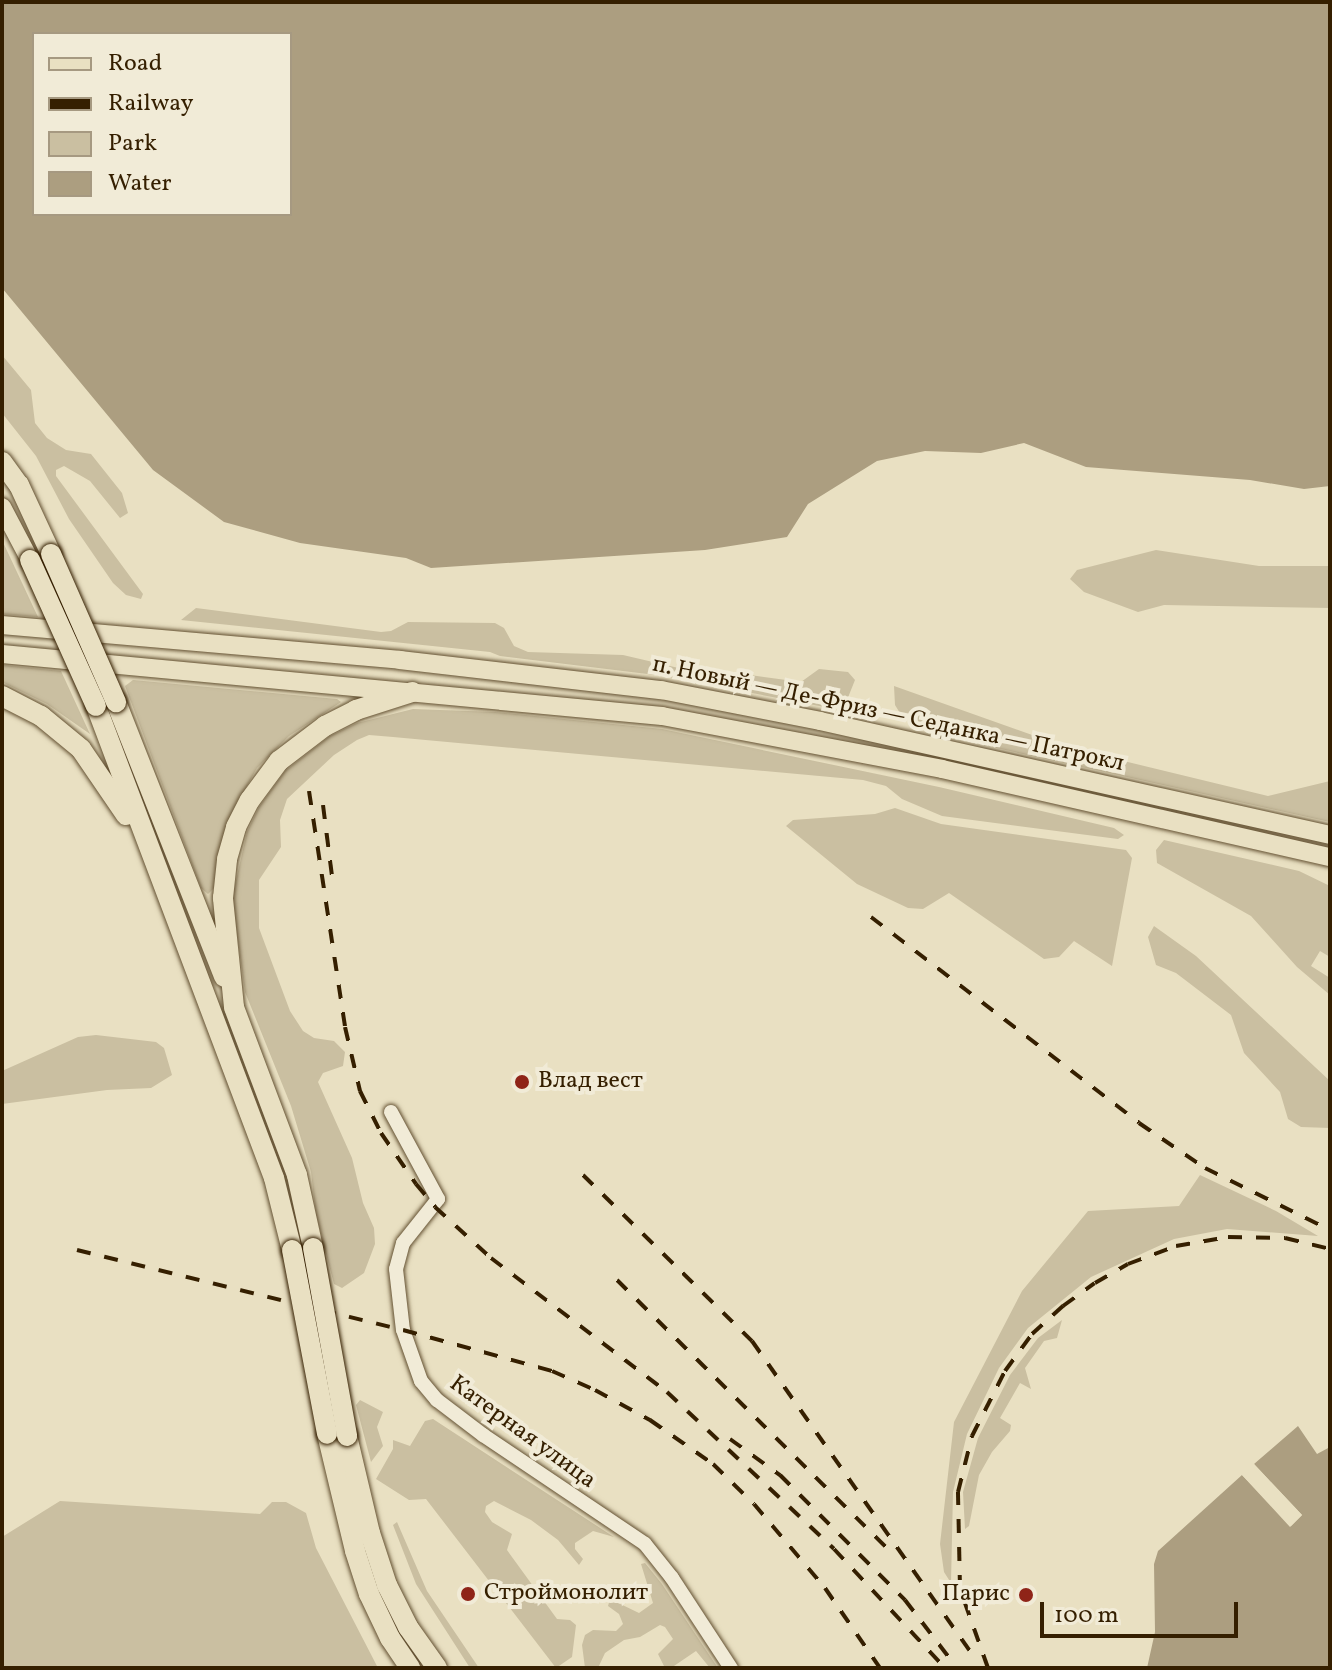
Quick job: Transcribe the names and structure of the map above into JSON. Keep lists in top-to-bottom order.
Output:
{
  "streets": {
    "main road": ["п. Новый — Де-Фриз — Седанка — Патрокл"],
    "street": ["Катерная улица"]
  },
  "places": ["Влад вест", "Строймонолит", "Парис"],
  "legend": [
    "Road",
    "Railway",
    "Park",
    "Water"
  ],
  "scale_bar": "100 m"
}
